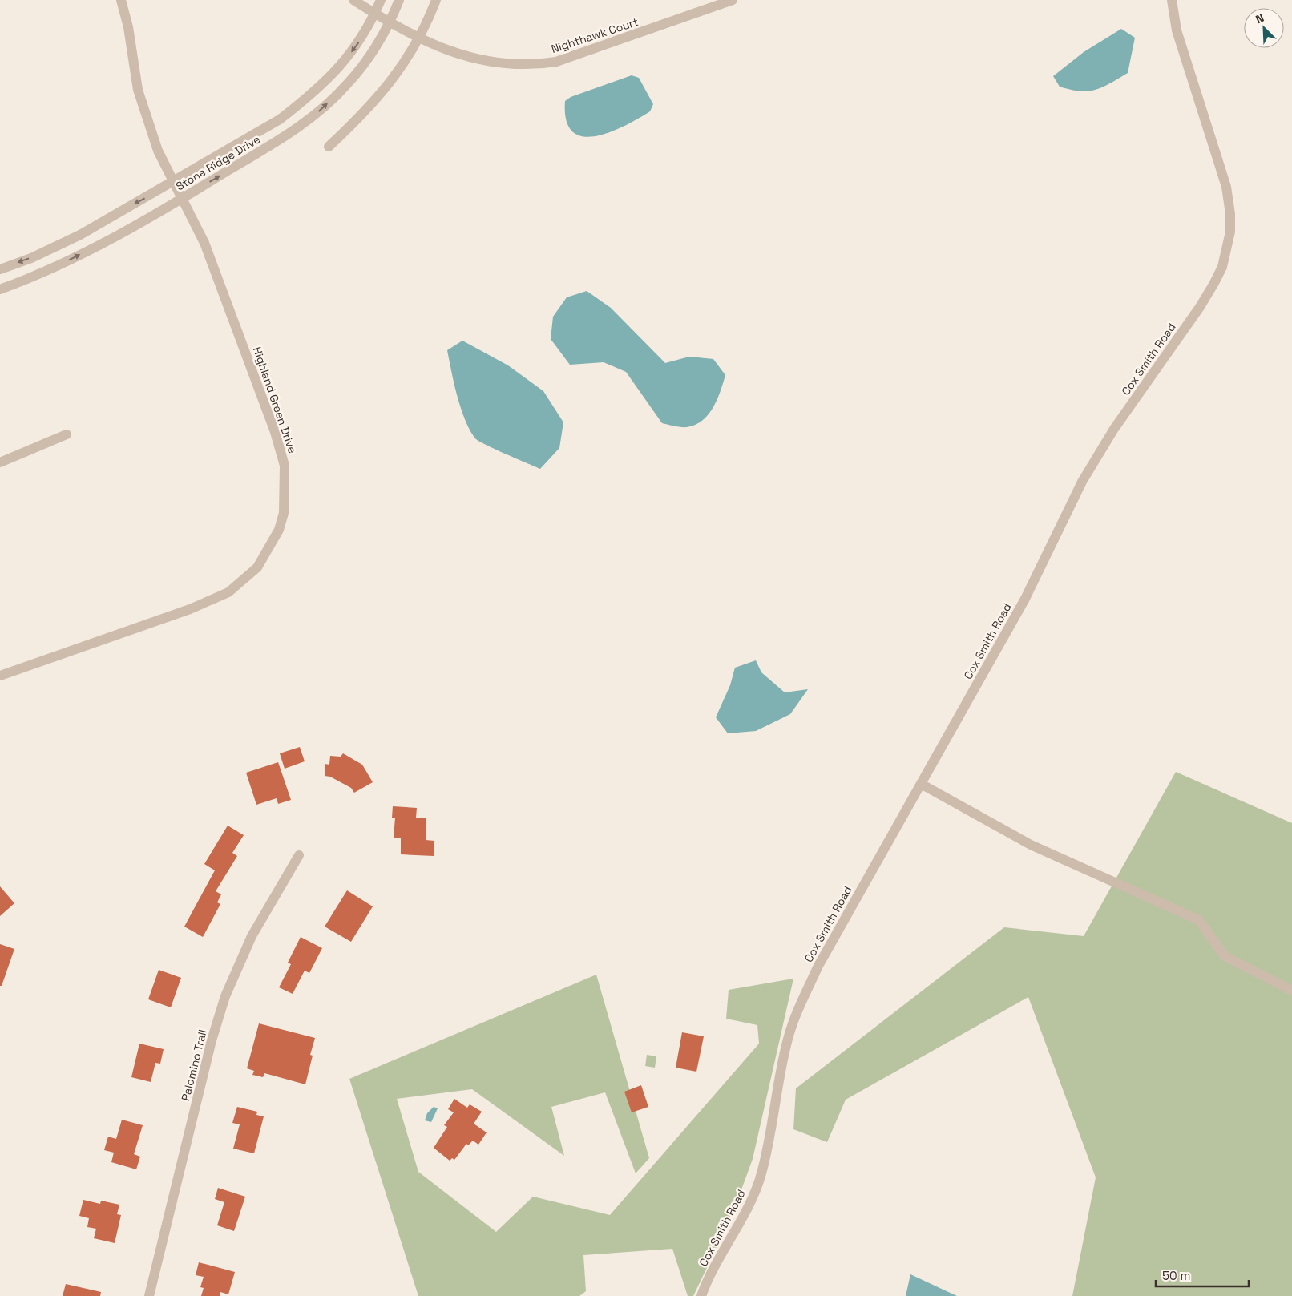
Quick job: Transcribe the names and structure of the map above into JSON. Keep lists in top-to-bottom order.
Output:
{
  "streets": {
    "street": [
      "Nighthawk Court",
      "Stone Ridge Drive",
      "Cox Smith Road",
      "Highland Green Drive",
      "Palomino Trail"
    ]
  },
  "crossings": [
    ["Nighthawk Court", "Stone Ridge Drive"],
    ["Stone Ridge Drive", "Highland Green Drive"]
  ],
  "scale_bar": "50 m",
  "north": "top left"
}
